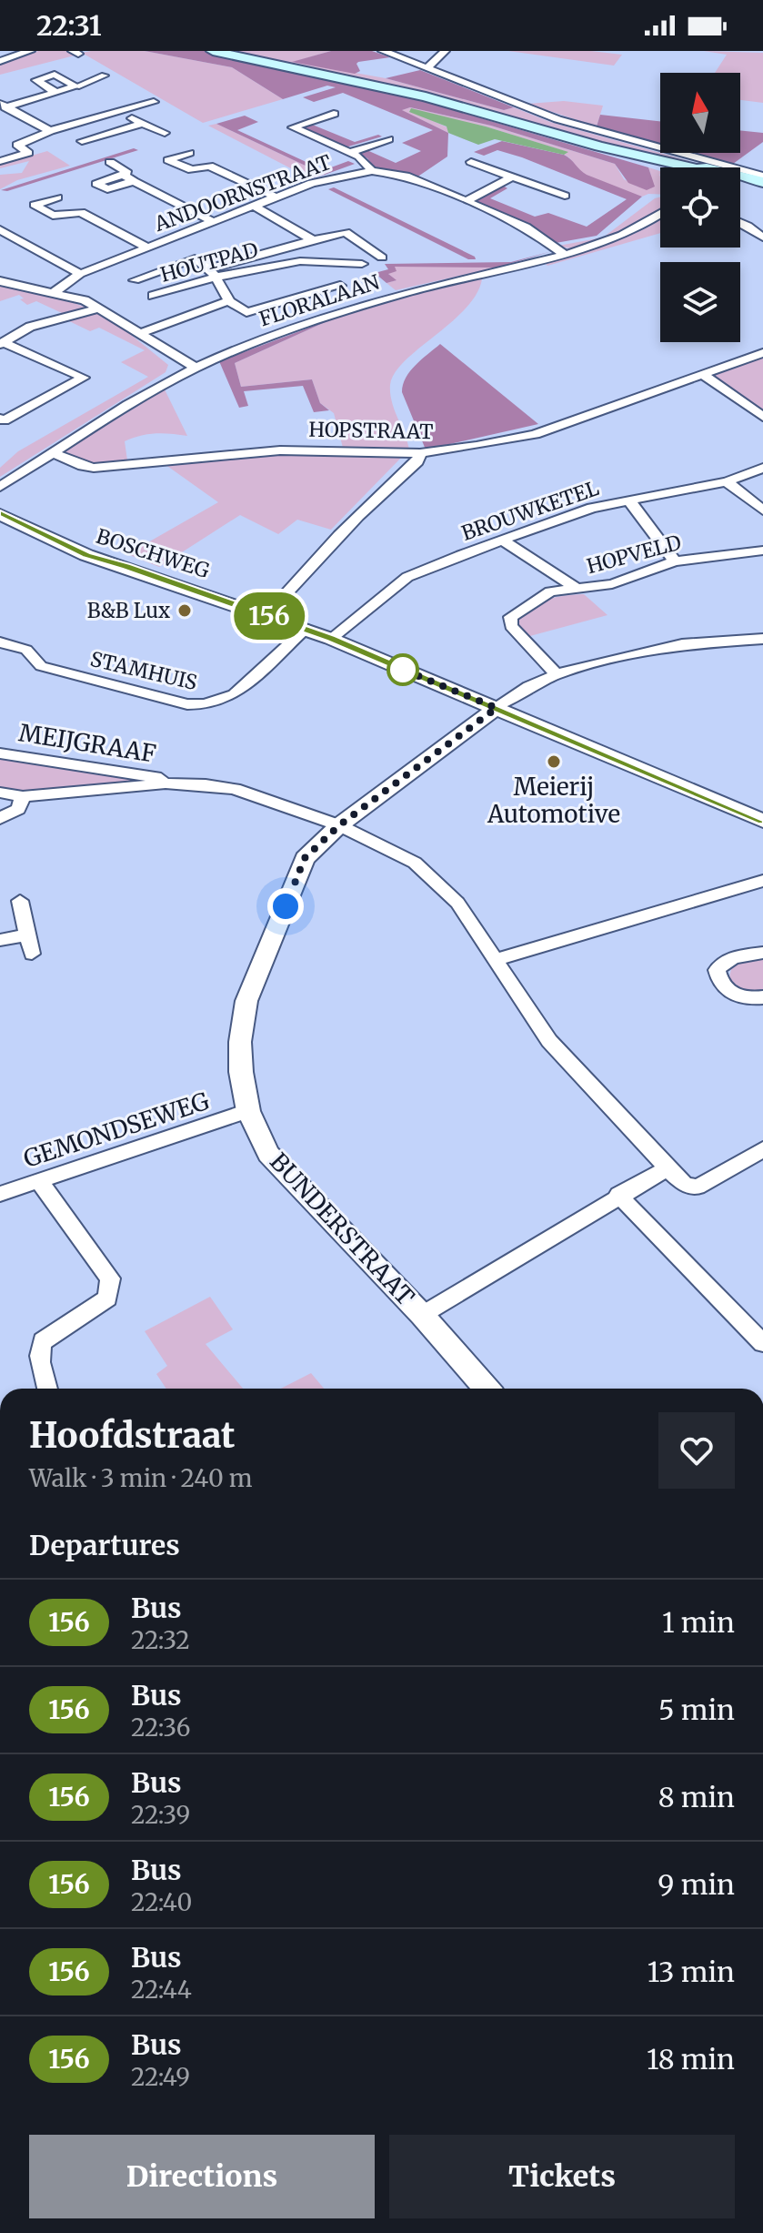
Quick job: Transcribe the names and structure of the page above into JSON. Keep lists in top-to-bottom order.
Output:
{
  "streets": {
    "street": [
      "ANDOORNSTRAAT",
      "HOUTPAD",
      "FLORALAAN",
      "HOPSTRAAT",
      "BROUWKETEL",
      "BOSCHWEG",
      "HOPVELD",
      "STAMHUIS",
      "MEIJGRAAF",
      "GEMONDSEWEG",
      "BUNDERSTRAAT"
    ]
  },
  "crossings": [
    ["ANDOORNSTRAAT", "FLORALAAN"],
    ["FLORALAAN", "HOPSTRAAT"],
    ["BROUWKETEL", "BOSCHWEG"],
    ["BOSCHWEG", "STAMHUIS"],
    ["BOSCHWEG", "BUNDERSTRAAT"],
    ["MEIJGRAAF", "BUNDERSTRAAT"],
    ["GEMONDSEWEG", "BUNDERSTRAAT"]
  ],
  "places": ["B&B Lux", "Meierij Automotive"],
  "lines": ["bus line 156"],
  "north": "top",
  "page": {
    "status": "22:31",
    "on_map": "156",
    "heading": [
      ["Hoofdstraat", "Walk · 3 min · 240 m"],
      "Departures"
    ],
    "list": [
      {
        "mark": "156",
        "name": "Bus",
        "note": "22:32",
        "value": "1 min"
      },
      {
        "mark": "156",
        "name": "Bus",
        "note": "22:36",
        "value": "5 min"
      },
      {
        "mark": "156",
        "name": "Bus",
        "note": "22:39",
        "value": "8 min"
      },
      {
        "mark": "156",
        "name": "Bus",
        "note": "22:40",
        "value": "9 min"
      },
      {
        "mark": "156",
        "name": "Bus",
        "note": "22:44",
        "value": "13 min"
      },
      {
        "mark": "156",
        "name": "Bus",
        "note": "22:49",
        "value": "18 min"
      }
    ],
    "buttons": ["Directions", "Tickets"]
  }
}
